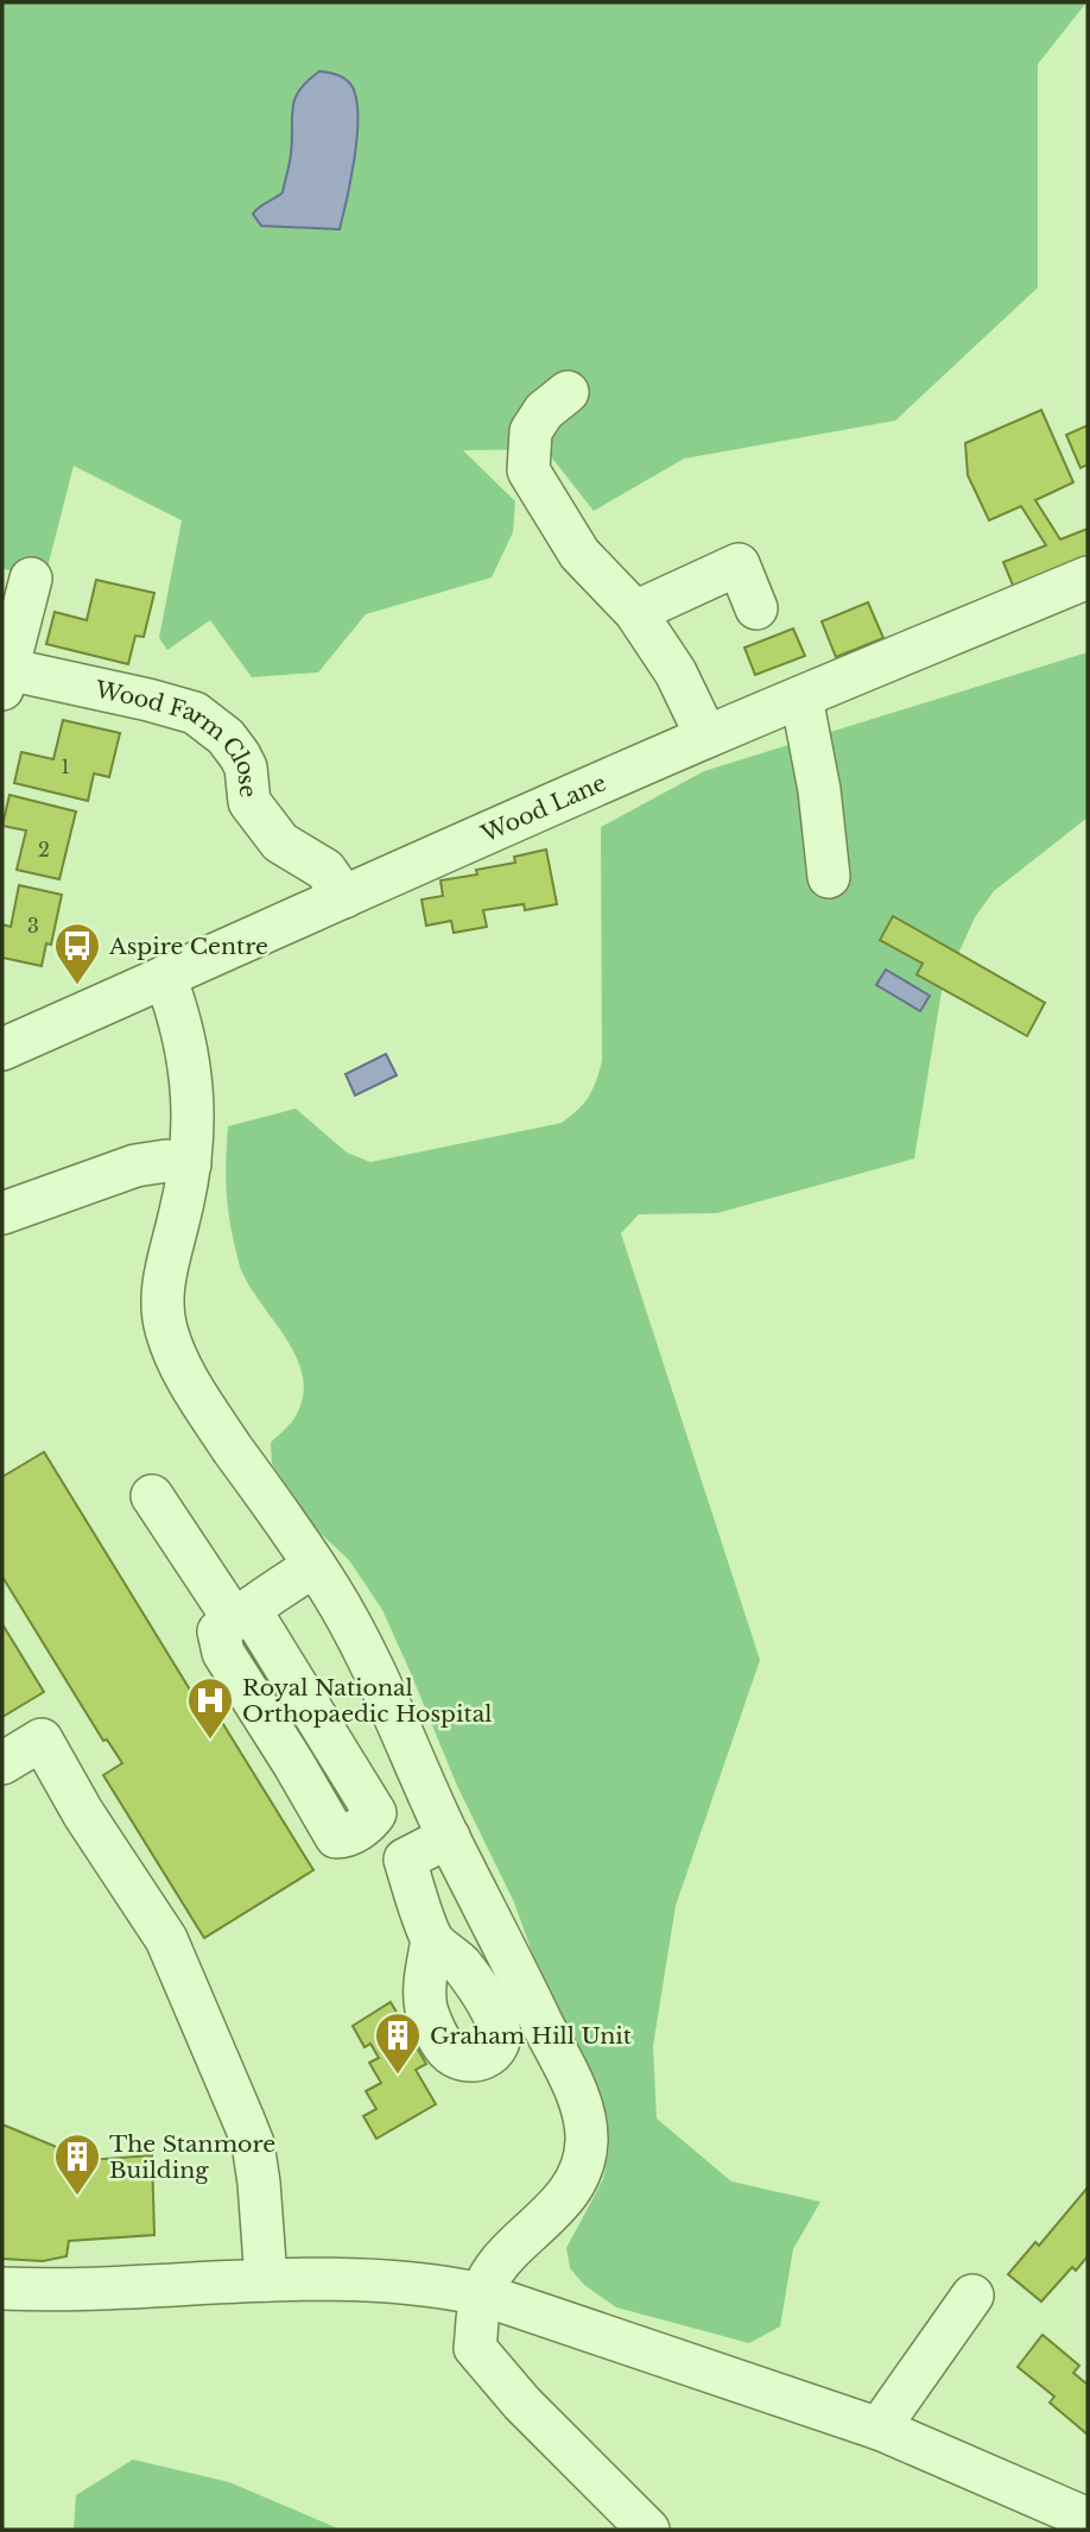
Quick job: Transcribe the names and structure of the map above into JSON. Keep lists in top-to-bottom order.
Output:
{
  "streets": {
    "street": ["Wood Farm Close", "Wood Lane"]
  },
  "crossings": [
    ["Wood Farm Close", "Wood Lane"]
  ],
  "places": {
    "bus stop": ["Aspire Centre"],
    "hospital": ["Royal National Orthopaedic Hospital"],
    "building": ["Graham Hill Unit", "The Stanmore Building"]
  },
  "house_numbers": ["1", "2", "3"]
}
